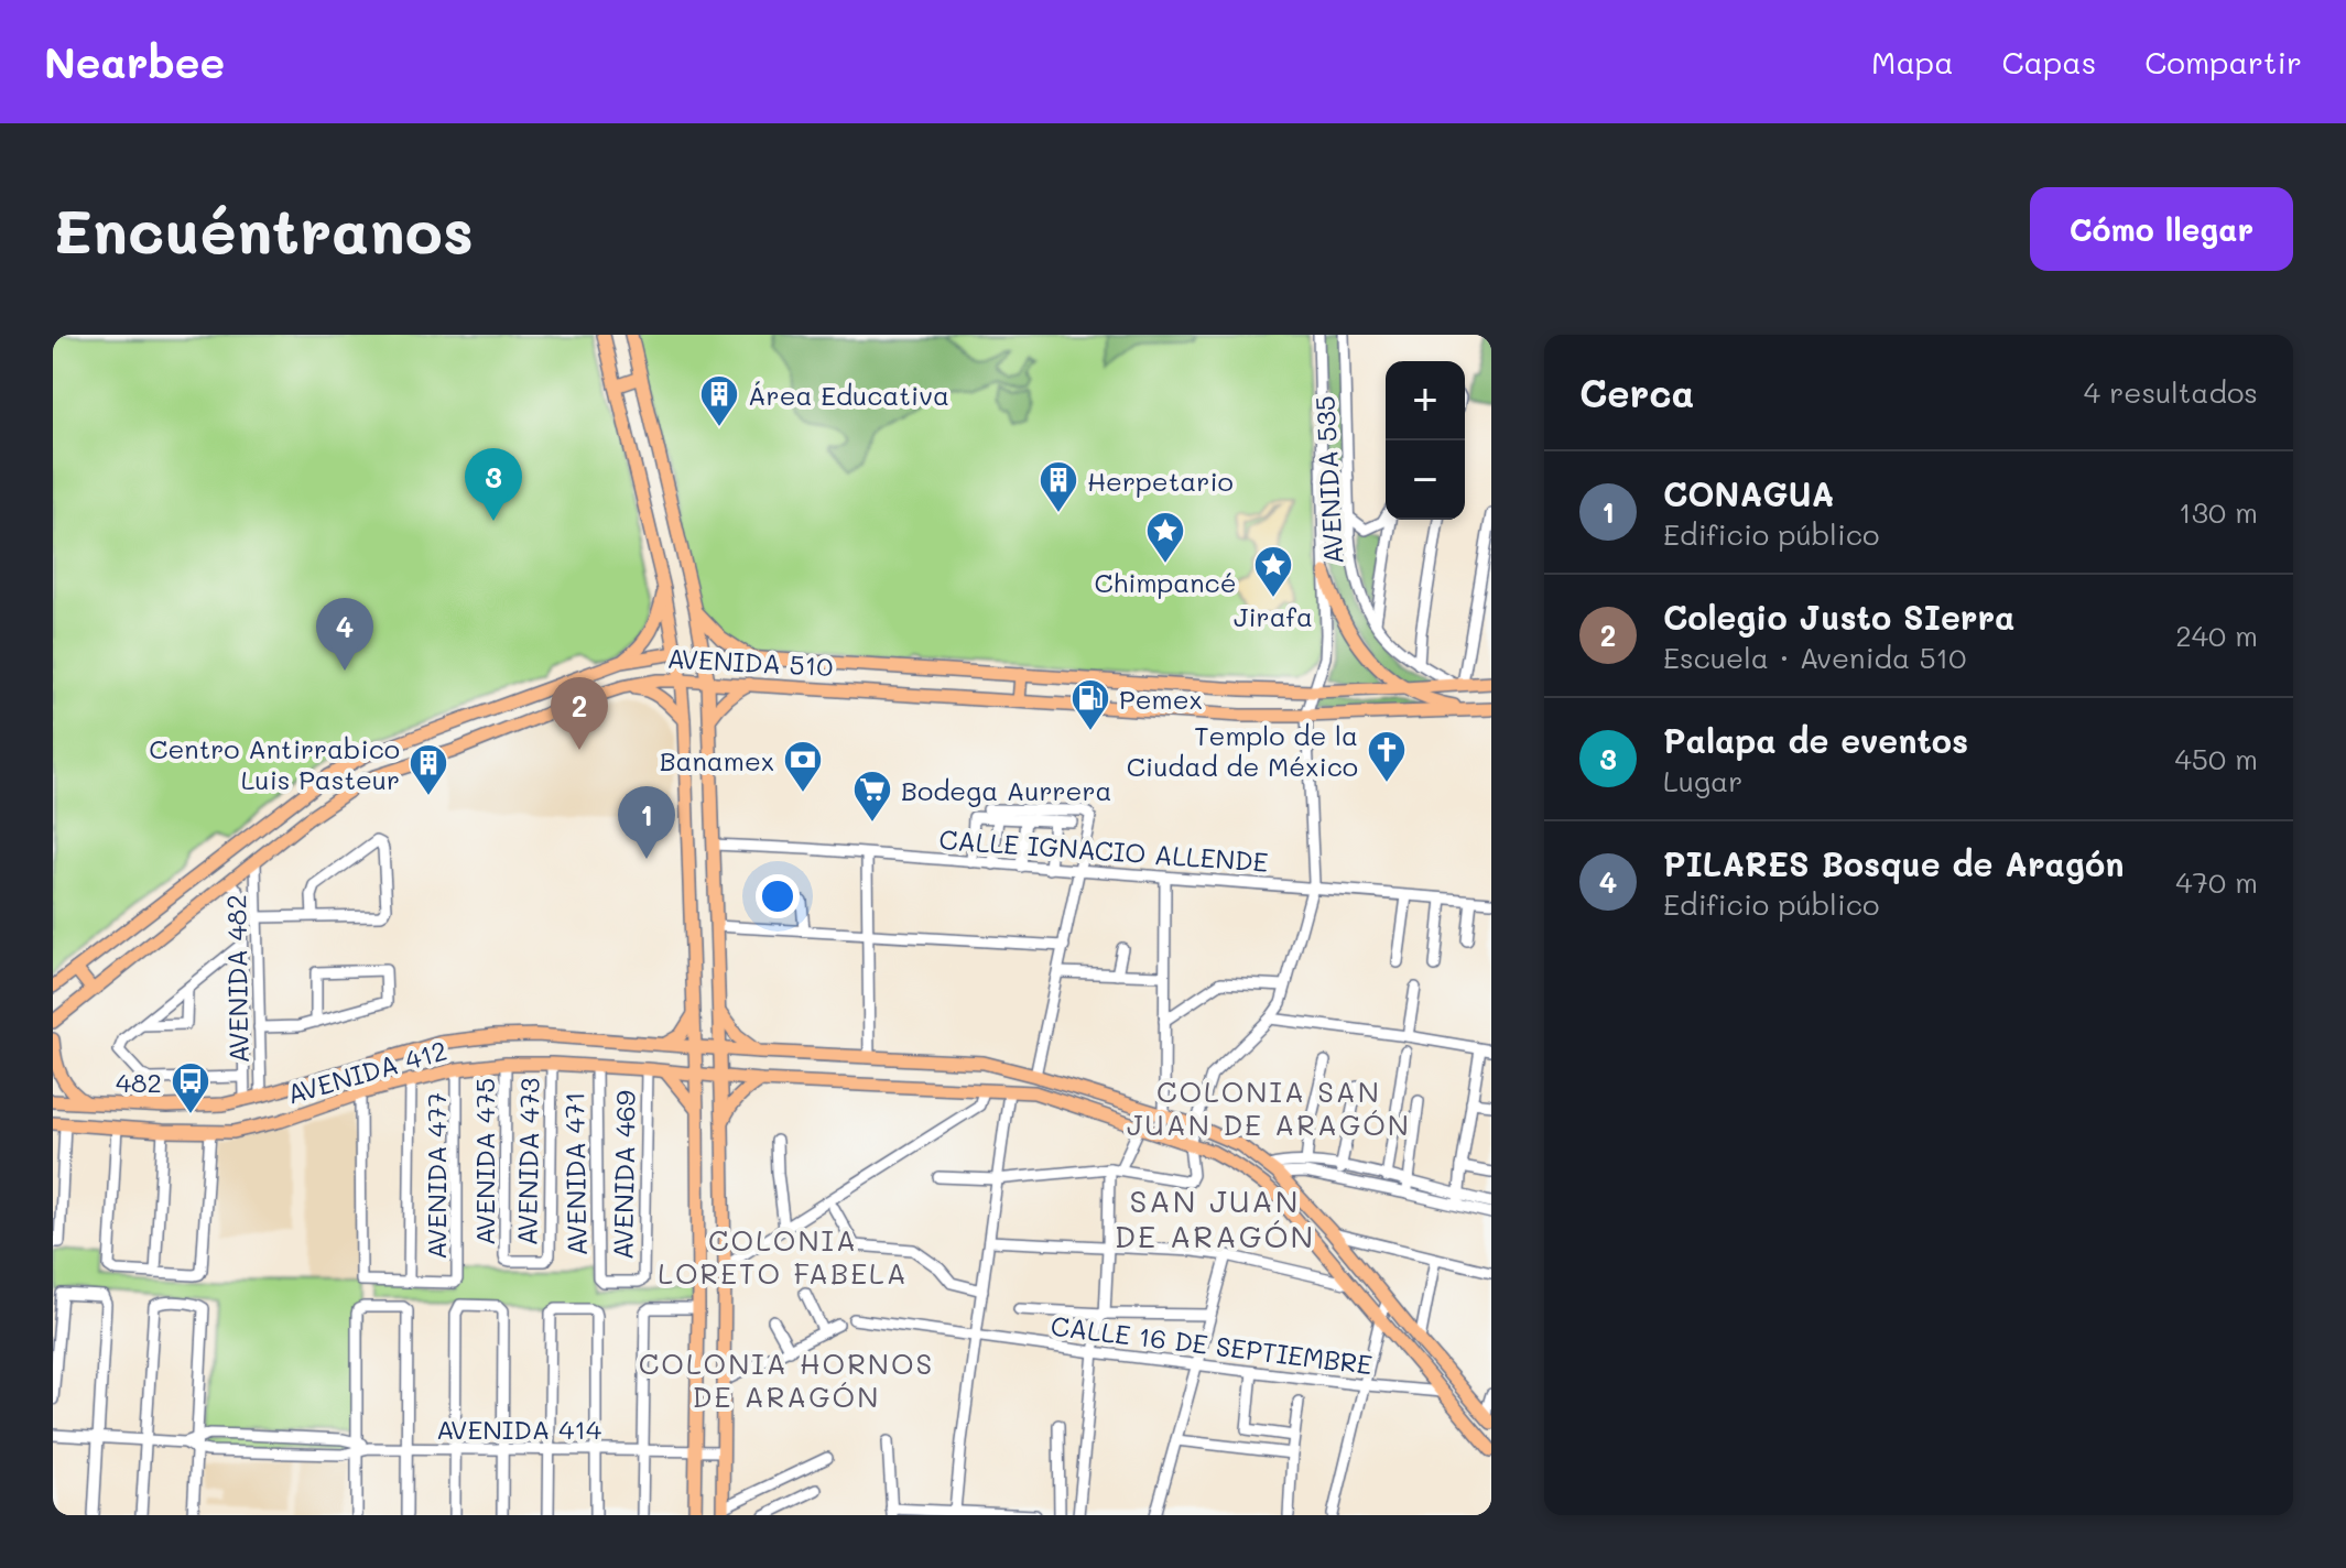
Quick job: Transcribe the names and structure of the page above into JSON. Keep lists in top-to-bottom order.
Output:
{
  "streets": {
    "main road": ["AVENIDA 510", "AVENIDA 412"],
    "street": [
      "AVENIDA 535",
      "CALLE IGNACIO ALLENDE",
      "AVENIDA 482",
      "AVENIDA 475",
      "AVENIDA 473",
      "AVENIDA 471",
      "AVENIDA 469",
      "AVENIDA 477",
      "CALLE 16 DE SEPTIEMBRE",
      "AVENIDA 414"
    ]
  },
  "crossings": [
    ["AVENIDA 535", "AVENIDA 510"],
    ["AVENIDA 535", "CALLE IGNACIO ALLENDE"],
    ["AVENIDA 510", "AVENIDA 482"],
    ["AVENIDA 482", "AVENIDA 412"],
    ["AVENIDA 412", "AVENIDA 475"],
    ["AVENIDA 412", "AVENIDA 473"],
    ["AVENIDA 412", "AVENIDA 471"],
    ["AVENIDA 412", "AVENIDA 469"],
    ["AVENIDA 412", "AVENIDA 477"],
    ["AVENIDA 412", "CALLE 16 DE SEPTIEMBRE"],
    ["AVENIDA 475", "AVENIDA 473"],
    ["AVENIDA 471", "AVENIDA 469"]
  ],
  "districts": [
    "COLONIA SAN JUAN DE ARAGÓN",
    "SAN JUAN DE ARAGÓN",
    "COLONIA LORETO FABELA",
    "COLONIA HORNOS DE ARAGÓN"
  ],
  "places": {
    "building": ["Área Educativa", "Herpetario", "Centro Antirrabico Luis Pasteur"],
    "place": ["Chimpancé", "Jirafa"],
    "fuel station": ["Pemex"],
    "church": ["Templo de la Ciudad de México"],
    "bank": ["Banamex"],
    "supermarket": ["Bodega Aurrera"],
    "bus stop": ["482"]
  },
  "page": {
    "header": "Nearbee",
    "nav": ["Mapa", "Capas", "Compartir"],
    "buttons": "Cómo llegar",
    "title": "Encuéntranos",
    "heading": ["Cerca", "4 resultados"],
    "map_buttons": ["+", "−"],
    "pins": [
      "3",
      "4",
      "2",
      "1"
    ],
    "list": [
      {
        "mark": "1",
        "name": "CONAGUA",
        "note": "Edificio público",
        "value": "130 m"
      },
      {
        "mark": "2",
        "name": "Colegio Justo SIerra",
        "note": "Escuela · Avenida 510",
        "value": "240 m"
      },
      {
        "mark": "3",
        "name": "Palapa de eventos",
        "note": "Lugar",
        "value": "450 m"
      },
      {
        "mark": "4",
        "name": "PILARES Bosque de Aragón",
        "note": "Edificio público",
        "value": "470 m"
      }
    ]
  }
}
